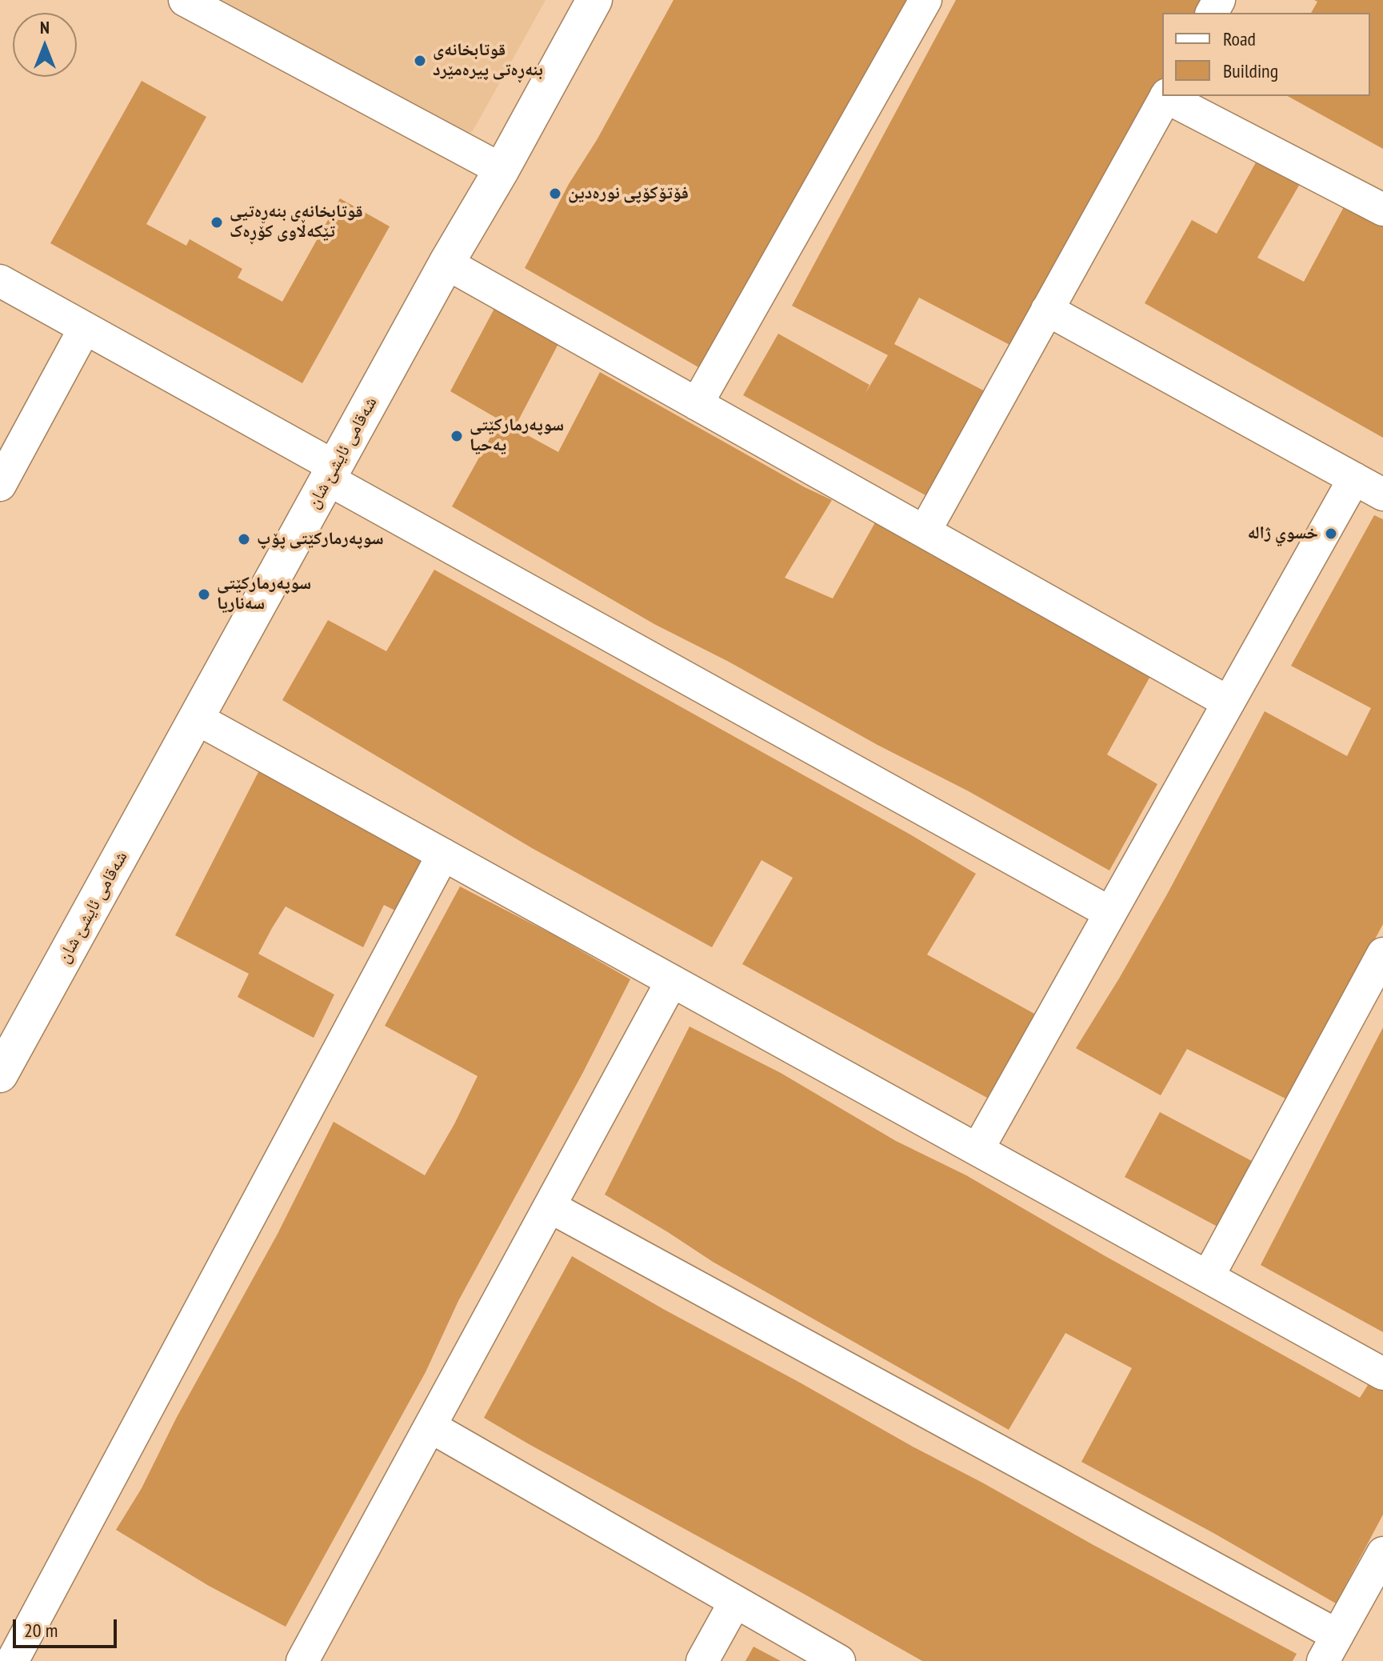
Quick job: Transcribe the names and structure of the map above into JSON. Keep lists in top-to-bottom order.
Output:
{
  "streets": {
    "street": ["شەقامی ئایشێ شان"]
  },
  "places": [
    "قوتابخانەی بنەڕەتی پیرەمێرد",
    "فۆتۆکۆپی نورەدین",
    "قوتابخانەی بنەڕەتیی تێکەڵاوی کۆڕەک",
    "سوپەرمارکێتی یەحیا",
    "خسوي ژاله",
    "سوپەرمارکێتی پۆپ",
    "سوپەرمارکێتی سەناریا"
  ],
  "legend": ["Road", "Building"],
  "scale_bar": "20 m",
  "north": "top"
}
